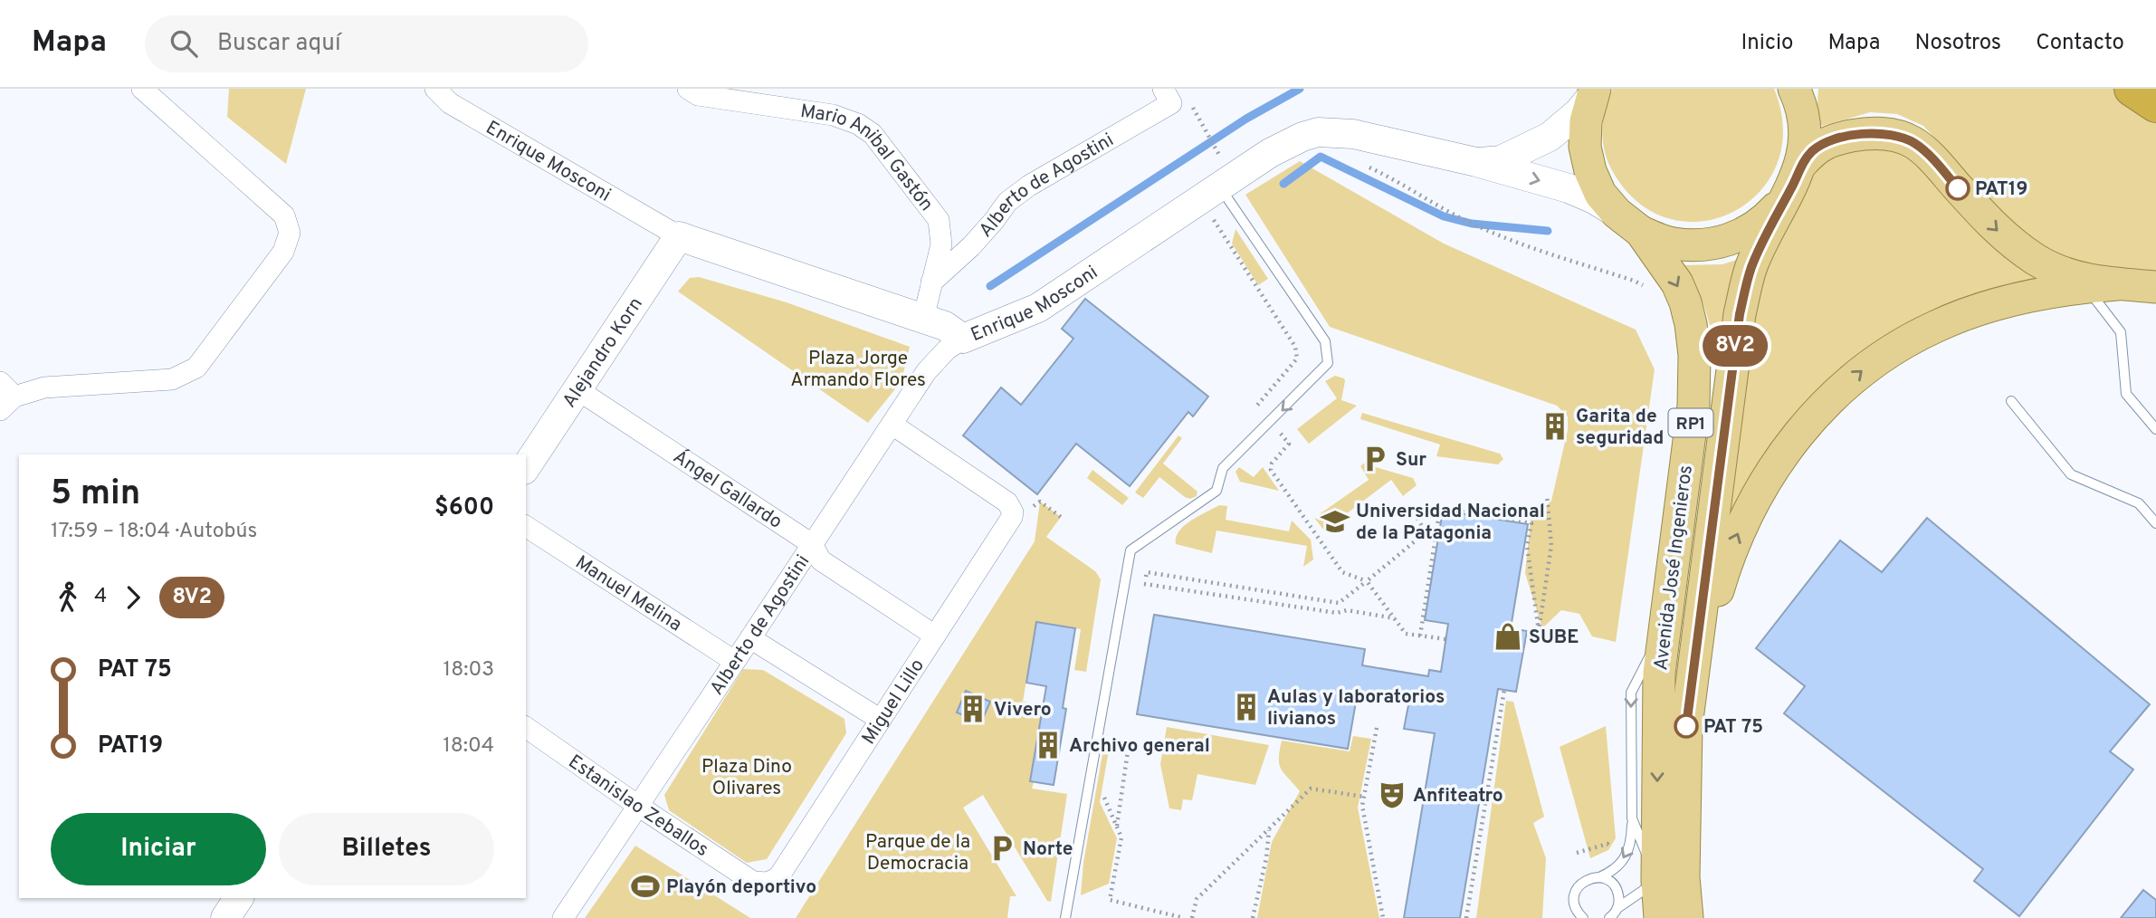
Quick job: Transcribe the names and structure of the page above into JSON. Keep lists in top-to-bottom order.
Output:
{
  "streets": {
    "main road": ["RP1", "Avenida José Ingenieros"],
    "street": [
      "Enrique Mosconi",
      "Mario Anibal Gastón",
      "Alberto de Agostini",
      "Alejandro Korn",
      "Ángel Gallardo",
      "Manuel Melina",
      "Miguel Lillo",
      "Estanislao Zeballos"
    ]
  },
  "crossings": [
    ["Enrique Mosconi", "Mario Anibal Gastón"],
    ["Enrique Mosconi", "Alberto de Agostini"],
    ["Enrique Mosconi", "Alejandro Korn"],
    ["Enrique Mosconi", "Avenida José Ingenieros"],
    ["Mario Anibal Gastón", "Alberto de Agostini"],
    ["Alberto de Agostini", "Ángel Gallardo"],
    ["Alberto de Agostini", "Manuel Melina"],
    ["Alberto de Agostini", "Miguel Lillo"],
    ["Alberto de Agostini", "Estanislao Zeballos"],
    ["Alejandro Korn", "Ángel Gallardo"],
    ["Ángel Gallardo", "Miguel Lillo"],
    ["Miguel Lillo", "Estanislao Zeballos"]
  ],
  "parks": ["Plaza Jorge Armando Flores", "Plaza Dino Olivares", "Parque de la Democracia"],
  "places": {
    "other": ["PAT19", "PAT 75"],
    "building": [
      "Garita de seguridad",
      "Aulas y laboratorios livianos",
      "Vivero",
      "Archivo general"
    ],
    "parking": ["Sur", "Norte"],
    "school or university": ["Universidad Nacional de la Patagonia"],
    "shop": ["SUBE"],
    "theatre": ["Anfiteatro"],
    "sports": ["Playón deportivo"]
  },
  "lines": ["bus line 8V2"],
  "page": {
    "header": "Mapa",
    "search": "Buscar aquí",
    "nav": [
      "Inicio",
      "Mapa",
      "Nosotros",
      "Contacto"
    ],
    "on_map": "8V2",
    "heading": ["5 min", "17:59 – 18:04 · Autobús", "$600"],
    "legs": ["4", "8V2"],
    "list": [
      {
        "name": "PAT 75",
        "value": "18:03"
      },
      {
        "name": "PAT19",
        "value": "18:04"
      }
    ],
    "buttons": ["Iniciar", "Billetes"]
  }
}
